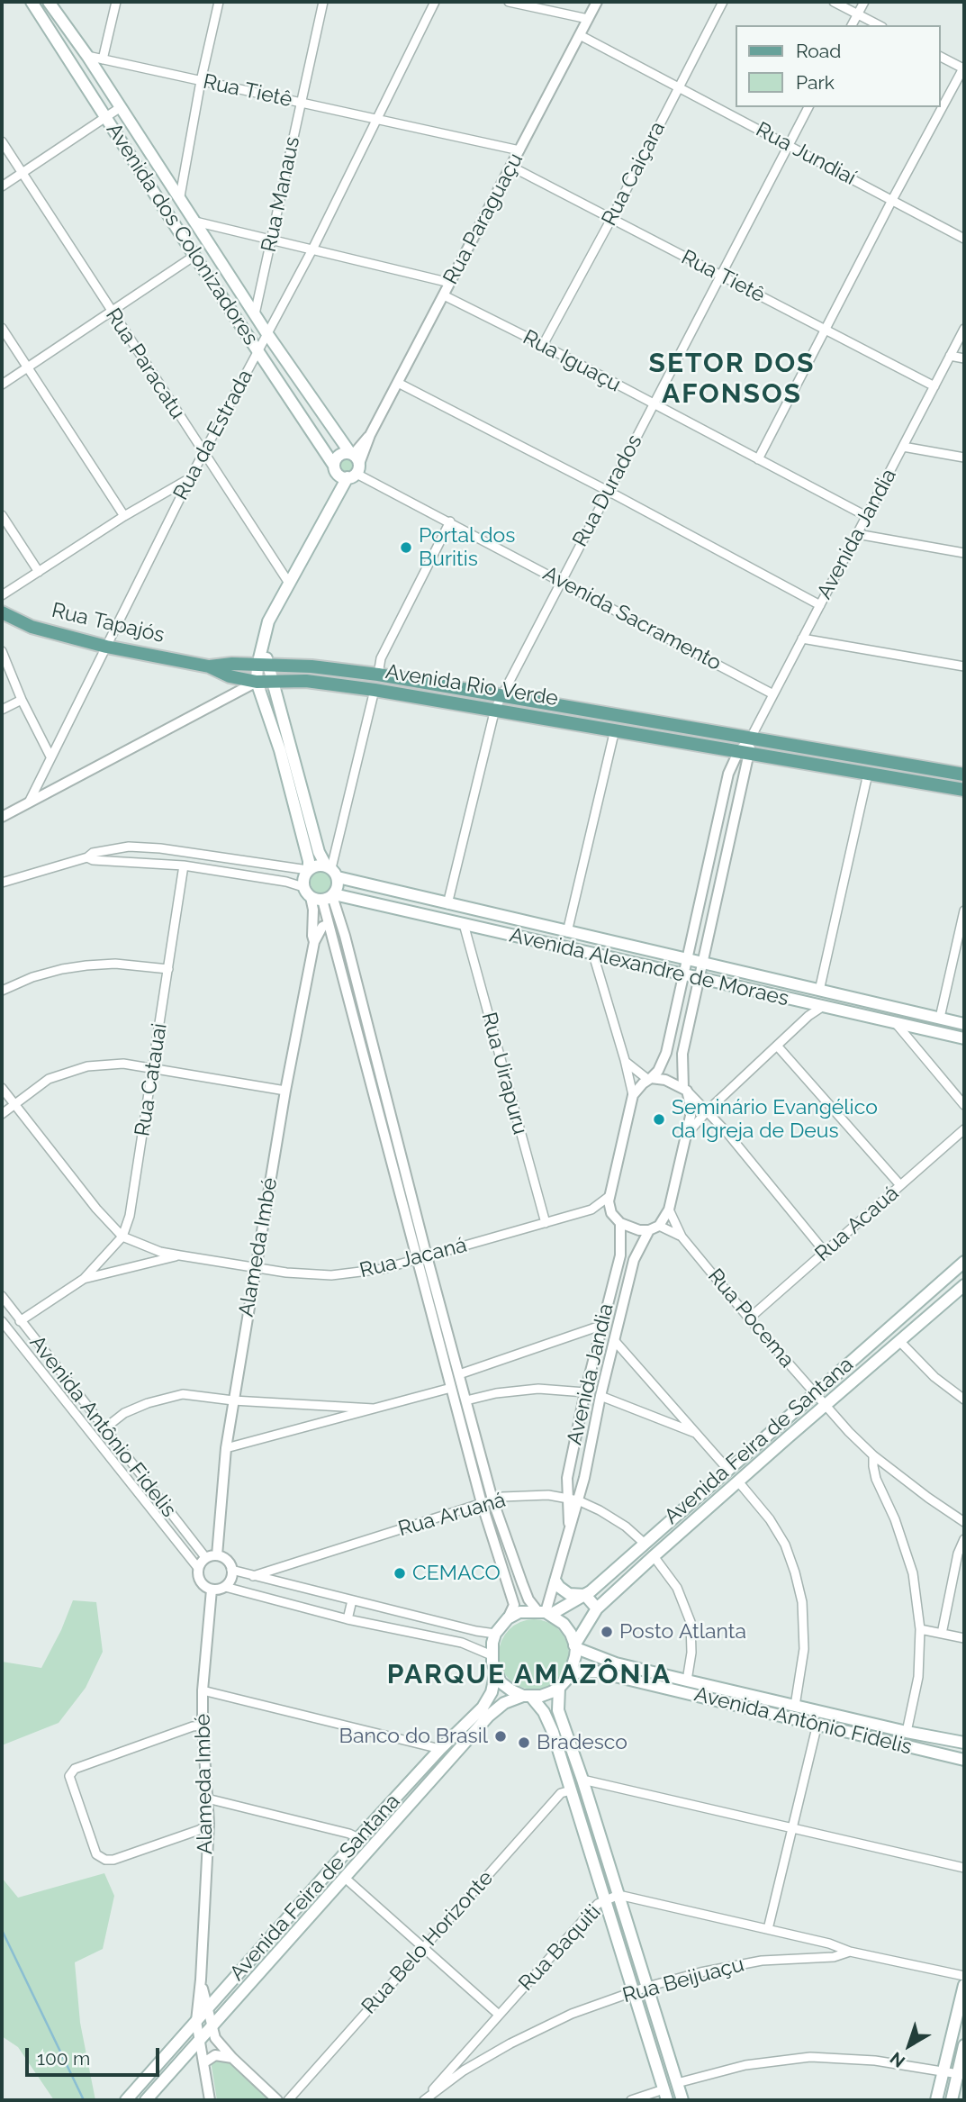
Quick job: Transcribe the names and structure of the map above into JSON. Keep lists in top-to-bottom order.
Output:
{
  "streets": {
    "main road": [
      "Rua Paraguaçu",
      "Avenida dos Colonizadores",
      "Rua Tapajós",
      "Avenida Rio Verde",
      "Avenida Alexandre de Moraes",
      "Avenida Antônio Fidelis",
      "Avenida Feira de Santana"
    ],
    "street": [
      "Rua Tietê",
      "Rua Jundiaí",
      "Rua Caiçara",
      "Rua Manaus",
      "Rua Iguaçu",
      "Rua Paracatu",
      "Rua da Estrada",
      "Rua Durados",
      "Avenida Jandia",
      "Avenida Sacramento",
      "Rua Uirapuru",
      "Rua Catauai",
      "Rua Acauá",
      "Alameda Imbé",
      "Rua Jacaná",
      "Rua Pocema",
      "Rua Aruaná",
      "Rua Belo Horizonte",
      "Rua Baquiti",
      "Rua Beijuaçu"
    ]
  },
  "crossings": [
    ["Rua Tietê", "Rua Caiçara"],
    ["Rua Tietê", "Rua Manaus"],
    ["Rua Tietê", "Rua Paraguaçu"],
    ["Rua Tietê", "Avenida dos Colonizadores"],
    ["Rua Tietê", "Rua da Estrada"],
    ["Rua Tietê", "Rua Durados"],
    ["Rua Tietê", "Avenida Jandia"],
    ["Rua Jundiaí", "Rua Caiçara"],
    ["Rua Jundiaí", "Rua Paraguaçu"],
    ["Rua Jundiaí", "Rua Durados"],
    ["Rua Caiçara", "Rua Iguaçu"],
    ["Rua Manaus", "Avenida dos Colonizadores"],
    ["Rua Paraguaçu", "Avenida dos Colonizadores"],
    ["Rua Paraguaçu", "Rua Iguaçu"],
    ["Rua Paraguaçu", "Rua Paracatu"],
    ["Rua Paraguaçu", "Avenida Sacramento"],
    ["Rua Paraguaçu", "Rua Tapajós"],
    ["Rua Paraguaçu", "Avenida Rio Verde"],
    ["Rua Paraguaçu", "Avenida Alexandre de Moraes"],
    ["Avenida dos Colonizadores", "Rua da Estrada"],
    ["Avenida dos Colonizadores", "Avenida Sacramento"],
    ["Rua Iguaçu", "Rua Durados"],
    ["Rua Iguaçu", "Avenida Jandia"],
    ["Rua Paracatu", "Rua da Estrada"],
    ["Rua da Estrada", "Rua Tapajós"],
    ["Rua da Estrada", "Avenida Rio Verde"],
    ["Rua Durados", "Avenida Sacramento"],
    ["Rua Durados", "Avenida Rio Verde"],
    ["Avenida Jandia", "Avenida Sacramento"],
    ["Avenida Jandia", "Avenida Rio Verde"],
    ["Avenida Jandia", "Rua Pocema"],
    ["Avenida Jandia", "Avenida Antônio Fidelis"],
    ["Avenida Jandia", "Avenida Feira de Santana"],
    ["Avenida Jandia", "Rua Aruaná"],
    ["Rua Tapajós", "Avenida Rio Verde"],
    ["Avenida Alexandre de Moraes", "Rua Uirapuru"],
    ["Avenida Alexandre de Moraes", "Rua Catauai"],
    ["Avenida Alexandre de Moraes", "Alameda Imbé"],
    ["Rua Uirapuru", "Rua Jacaná"],
    ["Rua Catauai", "Rua Jacaná"],
    ["Rua Acauá", "Rua Pocema"],
    ["Alameda Imbé", "Rua Jacaná"],
    ["Alameda Imbé", "Avenida Antônio Fidelis"],
    ["Alameda Imbé", "Avenida Feira de Santana"],
    ["Rua Jacaná", "Avenida Antônio Fidelis"],
    ["Rua Pocema", "Avenida Feira de Santana"],
    ["Avenida Antônio Fidelis", "Avenida Feira de Santana"],
    ["Avenida Feira de Santana", "Rua Aruaná"],
    ["Rua Baquiti", "Rua Beijuaçu"]
  ],
  "districts": ["SETOR DOS AFONSOS", "PARQUE AMAZÔNIA"],
  "places": [
    "Portal dos Buritis",
    "Seminário Evangélico da Igreja de Deus",
    "CEMACO",
    "Posto Atlanta",
    "Banco do Brasil",
    "Bradesco"
  ],
  "legend": ["Road", "Park"],
  "scale_bar": "100 m",
  "north": "bottom left"
}
